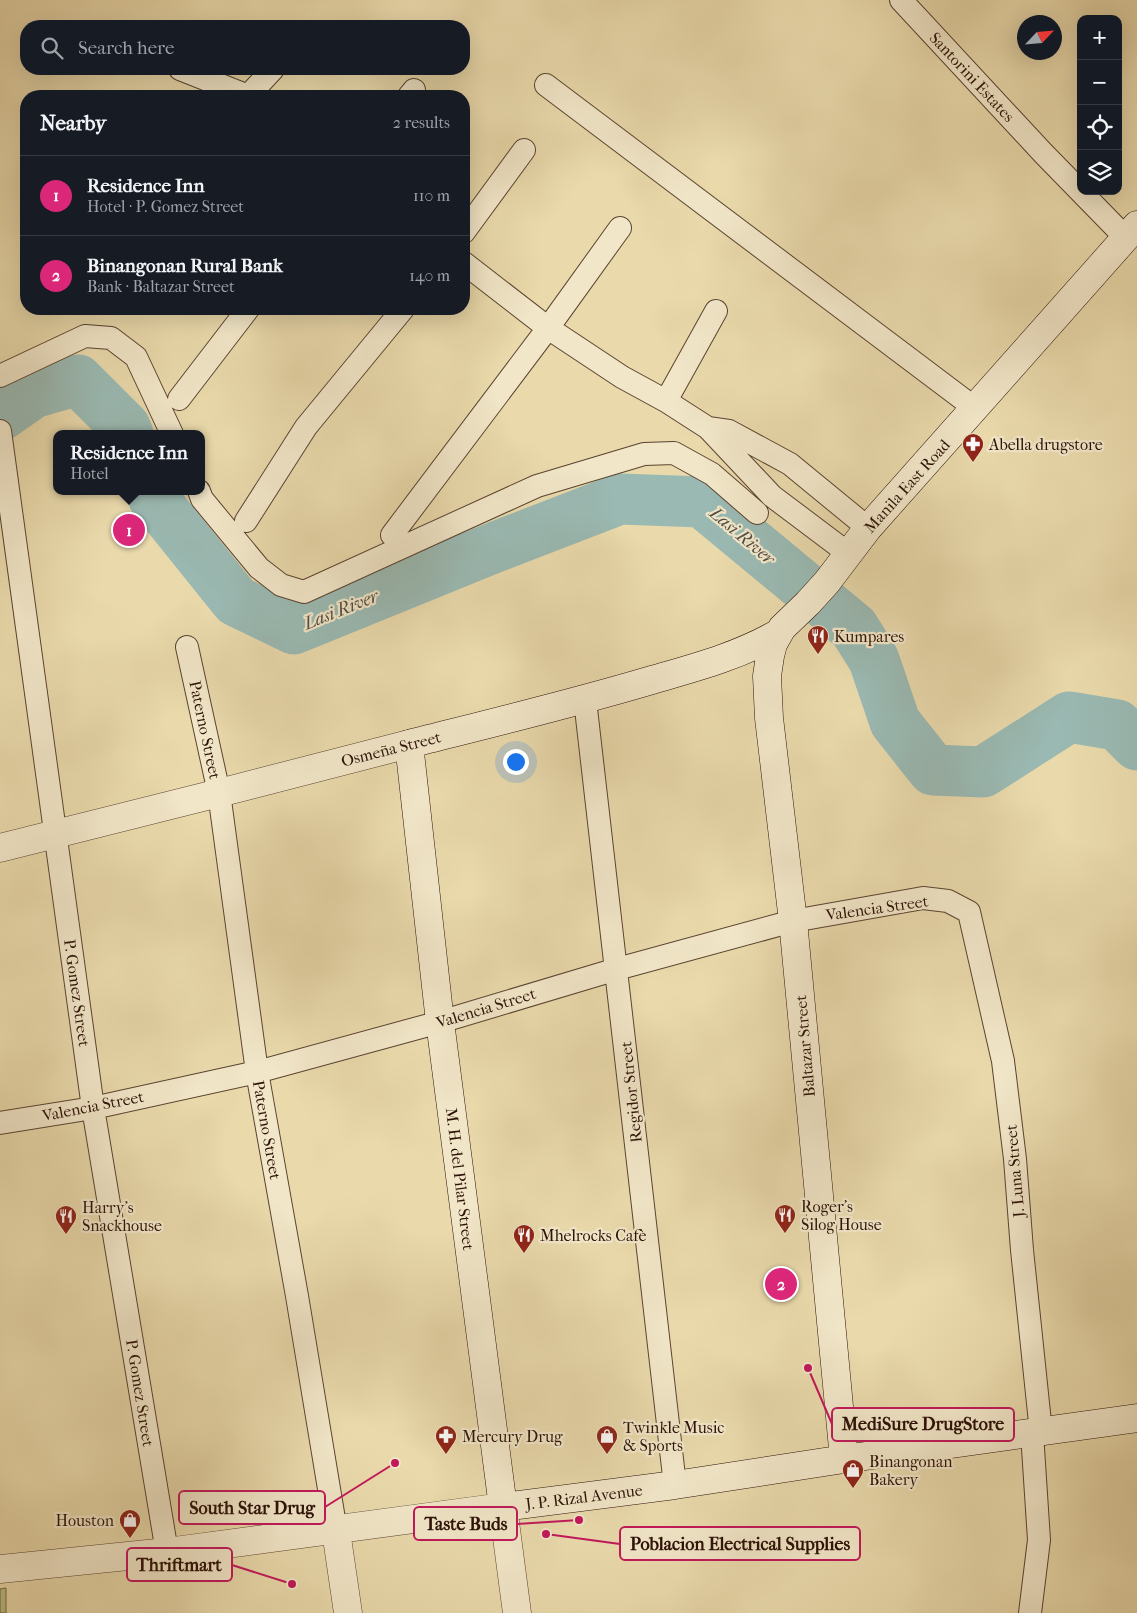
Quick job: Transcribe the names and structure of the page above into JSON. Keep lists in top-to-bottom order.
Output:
{
  "streets": {
    "main road": [
      "Manila East Road",
      "Paterno Street",
      "Osmeña Street",
      "Baltazar Street",
      "M. H. del Pilar Street",
      "J. P. Rizal Avenue"
    ],
    "street": [
      "Santorini Estates",
      "Valencia Street",
      "P. Gomez Street",
      "Regidor Street",
      "J. Luna Street"
    ]
  },
  "crossings": [
    ["Santorini Estates", "Manila East Road"],
    ["Manila East Road", "Osmeña Street"],
    ["Manila East Road", "Baltazar Street"],
    ["Paterno Street", "Osmeña Street"],
    ["Paterno Street", "Valencia Street"],
    ["Paterno Street", "J. P. Rizal Avenue"],
    ["Osmeña Street", "P. Gomez Street"],
    ["Osmeña Street", "Baltazar Street"],
    ["Osmeña Street", "Regidor Street"],
    ["Osmeña Street", "M. H. del Pilar Street"],
    ["Valencia Street", "P. Gomez Street"],
    ["Valencia Street", "Baltazar Street"],
    ["Valencia Street", "Regidor Street"],
    ["Valencia Street", "J. Luna Street"],
    ["Valencia Street", "M. H. del Pilar Street"],
    ["P. Gomez Street", "J. P. Rizal Avenue"],
    ["Baltazar Street", "J. P. Rizal Avenue"],
    ["Regidor Street", "J. P. Rizal Avenue"],
    ["J. Luna Street", "J. P. Rizal Avenue"],
    ["M. H. del Pilar Street", "J. P. Rizal Avenue"]
  ],
  "water": ["Lasi River"],
  "places": {
    "pharmacy": ["Abella drugstore", "Mercury Drug"],
    "restaurant": [
      "Kumpares",
      "Roger's Silog House",
      "Harry's Snackhouse",
      "Mhelrocks Cafè"
    ],
    "other": [
      "MediSure DrugStore",
      "South Star Drug",
      "Taste Buds",
      "Poblacion Electrical Supplies",
      "Thriftmart"
    ],
    "shop": ["Twinkle Music & Sports", "Binangonan Bakery", "Houston"]
  },
  "north": "top right",
  "page": {
    "map_buttons": ["+", "−"],
    "search": "Search here",
    "heading": ["Nearby", "2 results"],
    "list": [
      {
        "mark": "1",
        "name": "Residence Inn",
        "note": "Hotel · P. Gomez Street",
        "value": "110 m"
      },
      {
        "mark": "2",
        "name": "Binangonan Rural Bank",
        "note": "Bank · Baltazar Street",
        "value": "140 m"
      }
    ],
    "popup": ["Residence Inn", "Hotel"],
    "pins": ["1", "2"]
  }
}
